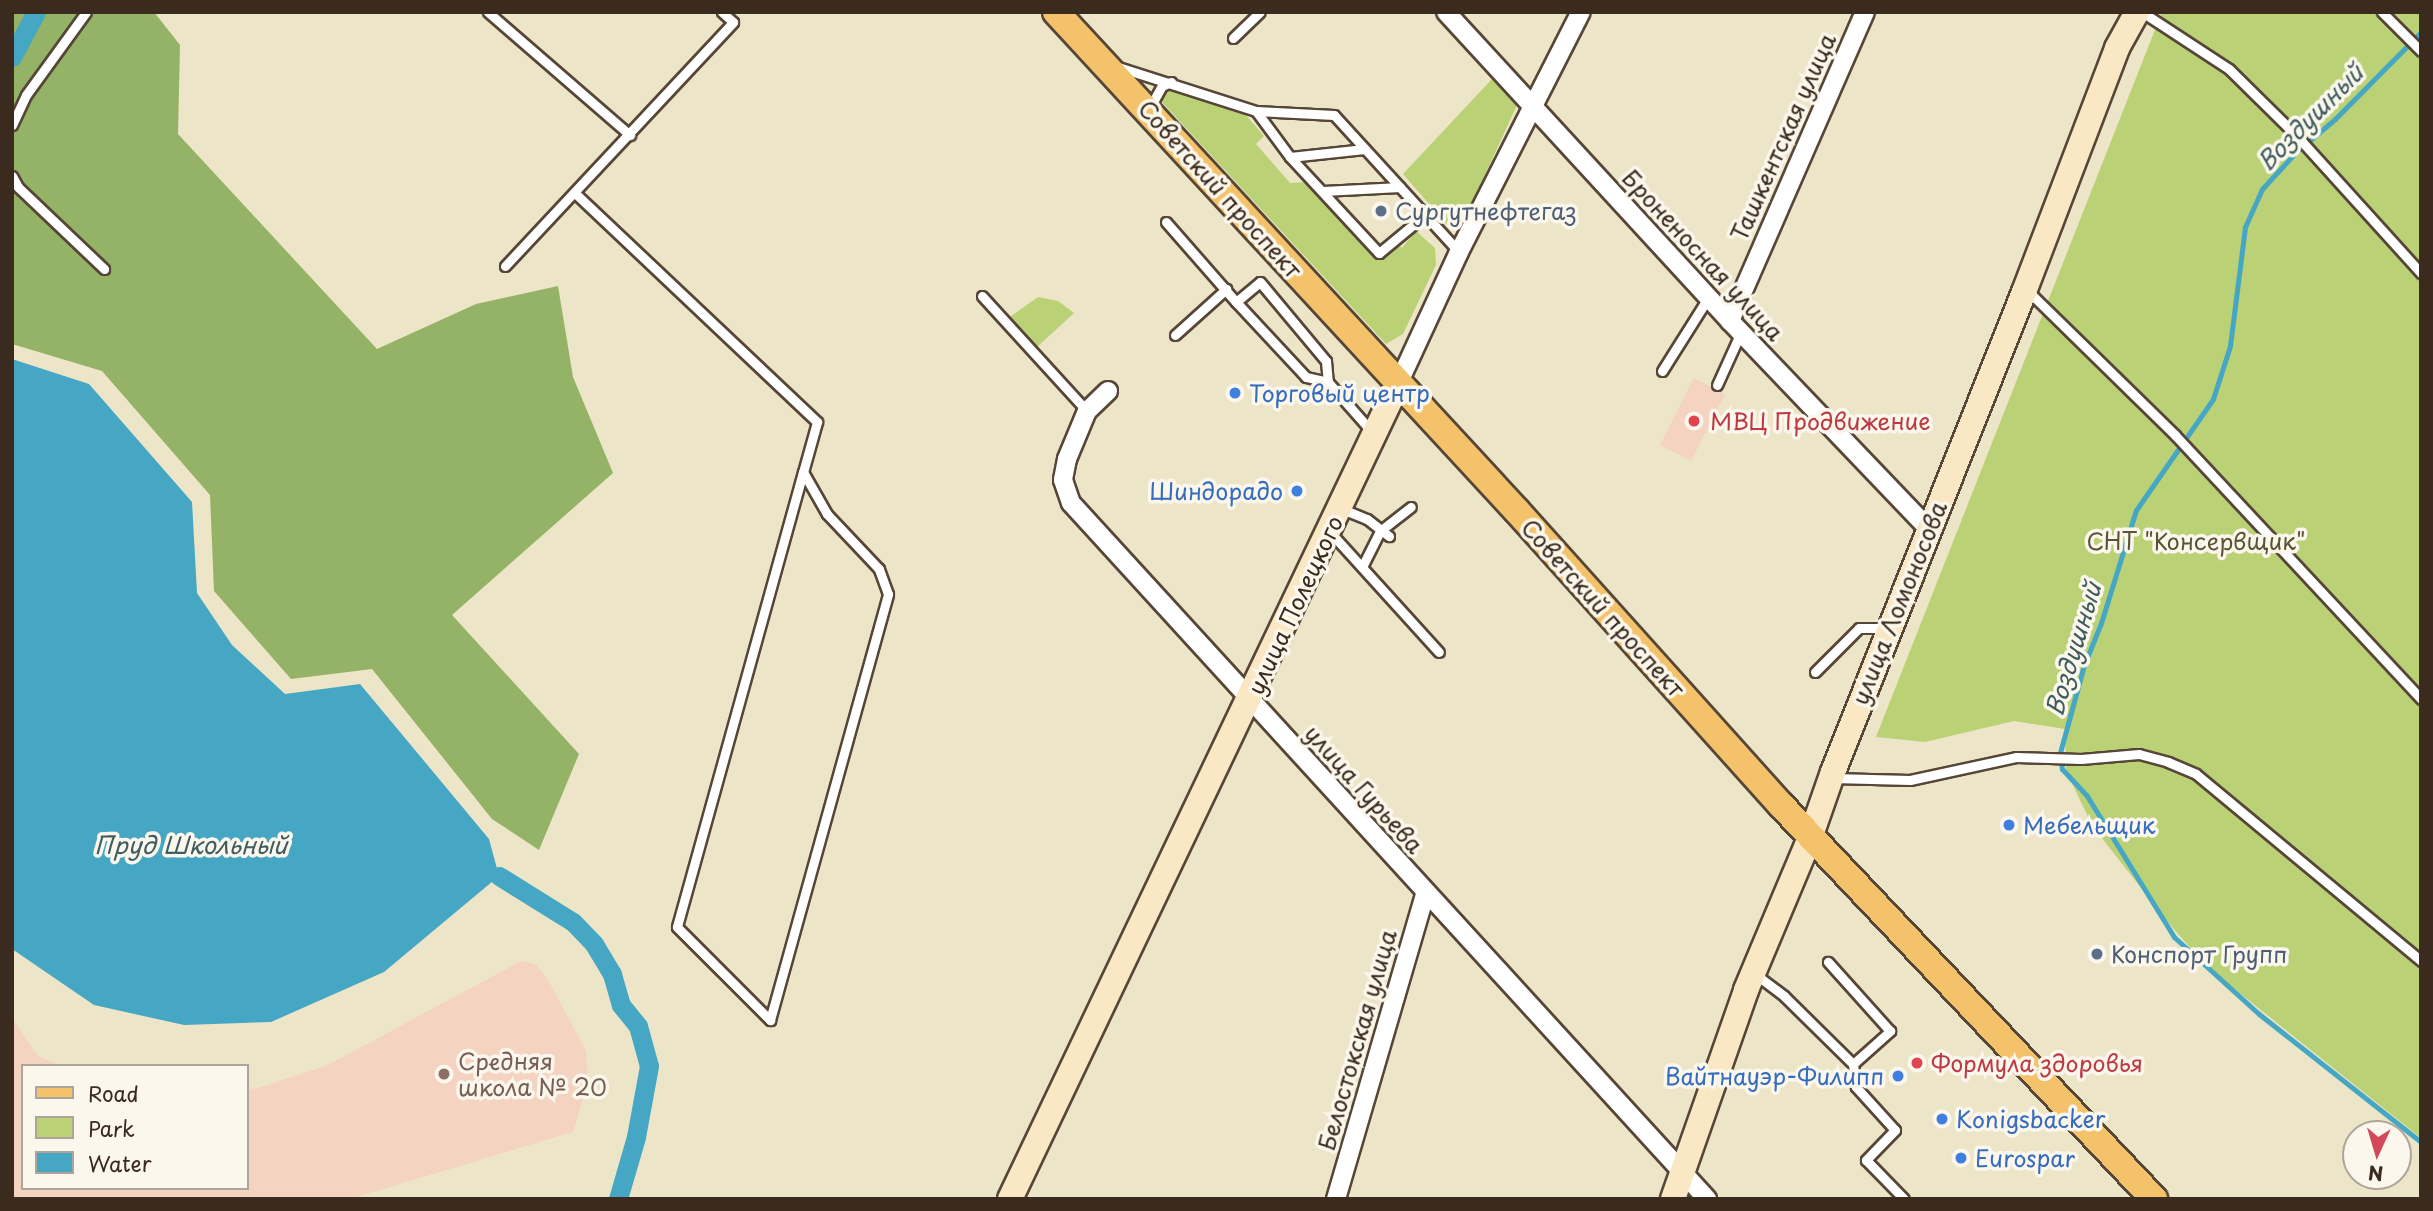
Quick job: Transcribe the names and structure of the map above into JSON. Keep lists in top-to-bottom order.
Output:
{
  "streets": {
    "main road": ["Советский проспект"],
    "street": [
      "Ташкентская улица",
      "Броненосная улица",
      "улица Ломоносова",
      "улица Полецкого",
      "улица Гурьева",
      "Белостокская улица"
    ]
  },
  "crossings": [
    ["Ташкентская улица", "Броненосная улица"],
    ["Советский проспект", "улица Ломоносова"],
    ["Советский проспект", "улица Полецкого"],
    ["Броненосная улица", "улица Ломоносова"],
    ["Броненосная улица", "улица Полецкого"],
    ["улица Ломоносова", "улица Гурьева"],
    ["улица Полецкого", "улица Гурьева"],
    ["улица Гурьева", "Белостокская улица"]
  ],
  "water": ["Воздушный", "Пруд Школьный"],
  "parks": ["СНТ \"Консервщик\""],
  "places": [
    "Сургутнефтегаз",
    "Торговый центр",
    "МВЦ Продвижение",
    "Шиндорадо",
    "Мебельщик",
    "Конспорт Групп",
    "Формула здоровья",
    "Средняя школа № 20",
    "Вайтнауэр-Филипп",
    "Konigsbacker",
    "Eurospar"
  ],
  "legend": ["Road", "Park", "Water"],
  "north": "bottom"
}
